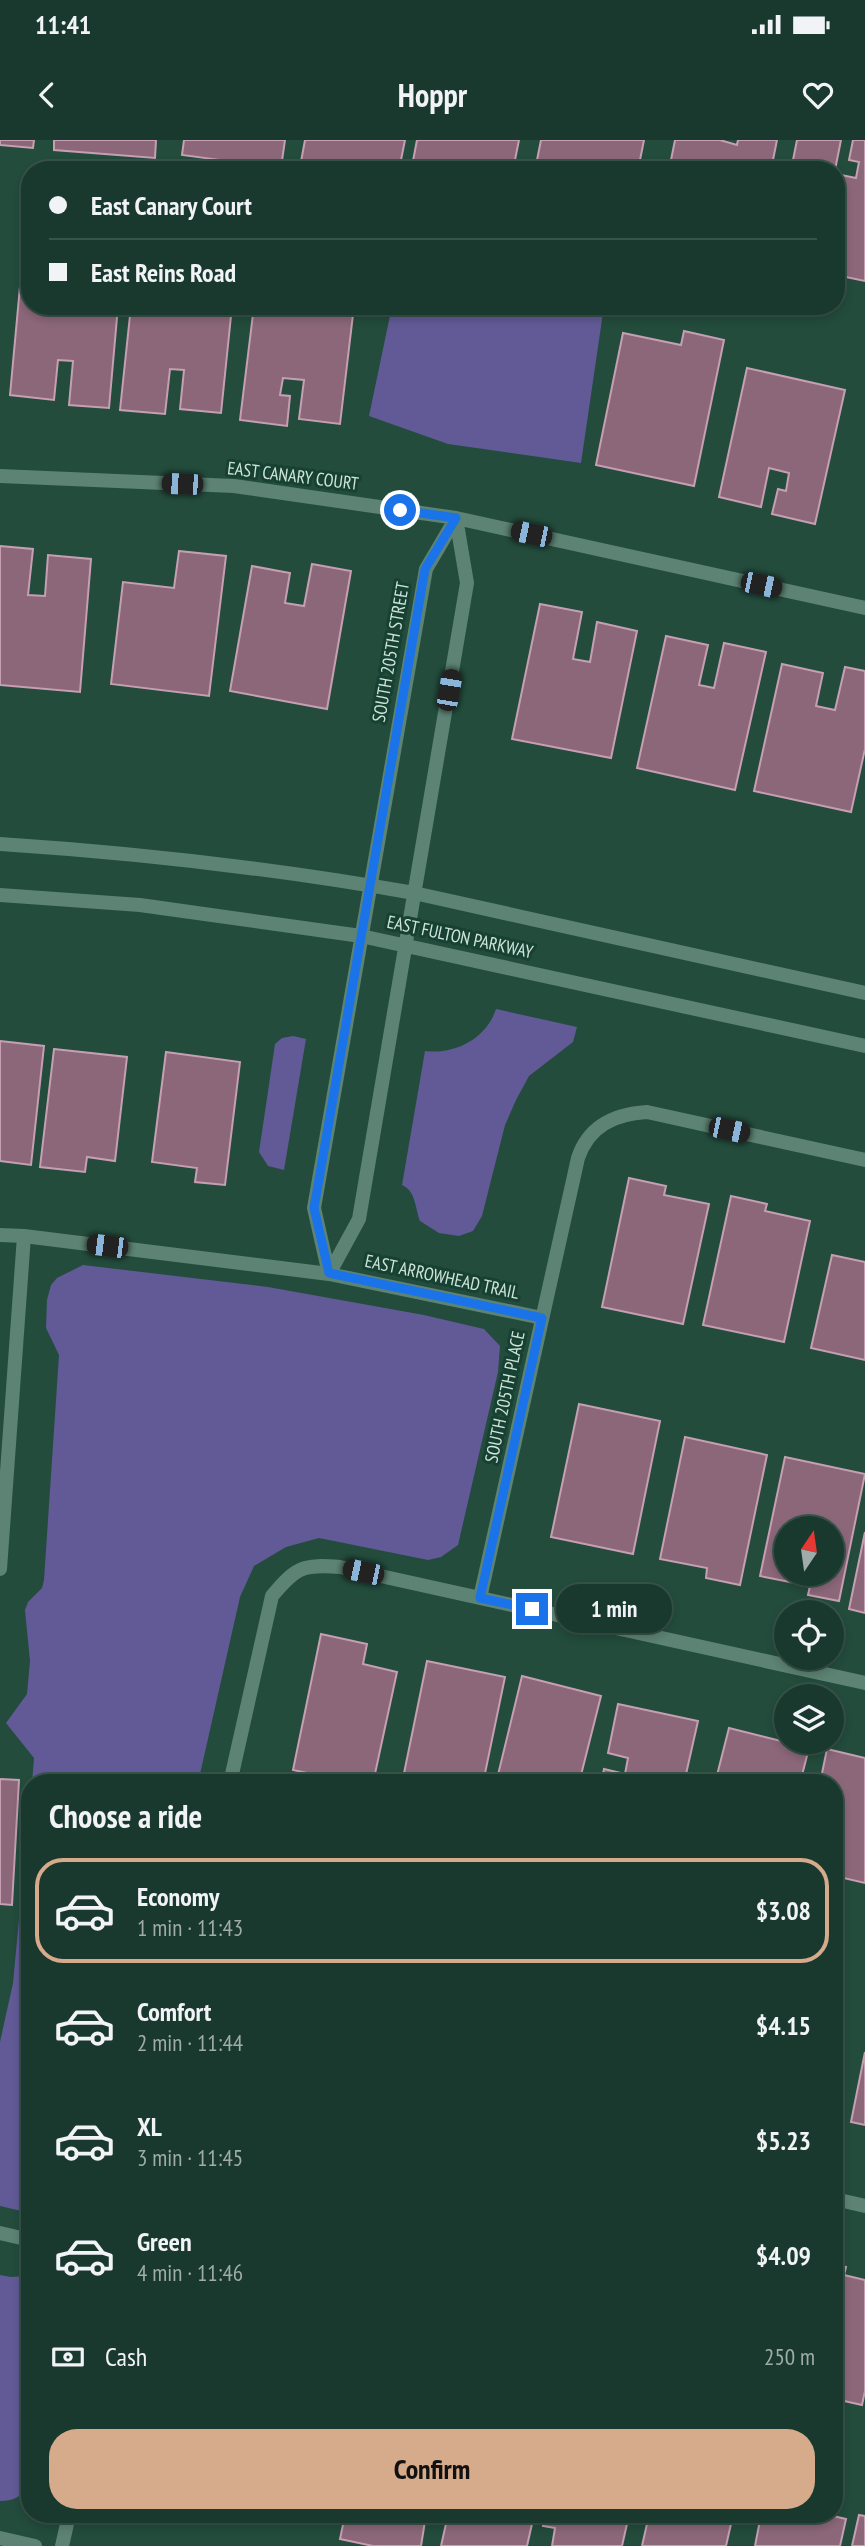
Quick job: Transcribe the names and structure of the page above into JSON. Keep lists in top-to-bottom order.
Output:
{
  "streets": {
    "street": [
      "EAST CANARY COURT",
      "SOUTH 205TH STREET",
      "EAST FULTON PARKWAY",
      "EAST ARROWHEAD TRAIL",
      "SOUTH 205TH PLACE"
    ]
  },
  "crossings": [
    ["EAST CANARY COURT", "SOUTH 205TH STREET"],
    ["SOUTH 205TH STREET", "EAST FULTON PARKWAY"],
    ["SOUTH 205TH STREET", "EAST ARROWHEAD TRAIL"],
    ["EAST ARROWHEAD TRAIL", "SOUTH 205TH PLACE"]
  ],
  "north": "top",
  "page": {
    "status": "11:41",
    "header": "Hoppr",
    "banner": ["East Canary Court", "East Reins Road"],
    "bubble": "1 min",
    "heading": "Choose a ride",
    "list": [
      {
        "name": "Economy",
        "note": "1 min · 11:43",
        "value": "$3.08"
      },
      {
        "name": "Comfort",
        "note": "2 min · 11:44",
        "value": "$4.15"
      },
      {
        "name": "XL",
        "note": "3 min · 11:45",
        "value": "$5.23"
      },
      {
        "name": "Green",
        "note": "4 min · 11:46",
        "value": "$4.09"
      }
    ],
    "pay": ["Cash", "250 m"],
    "buttons": "Confirm"
  }
}
